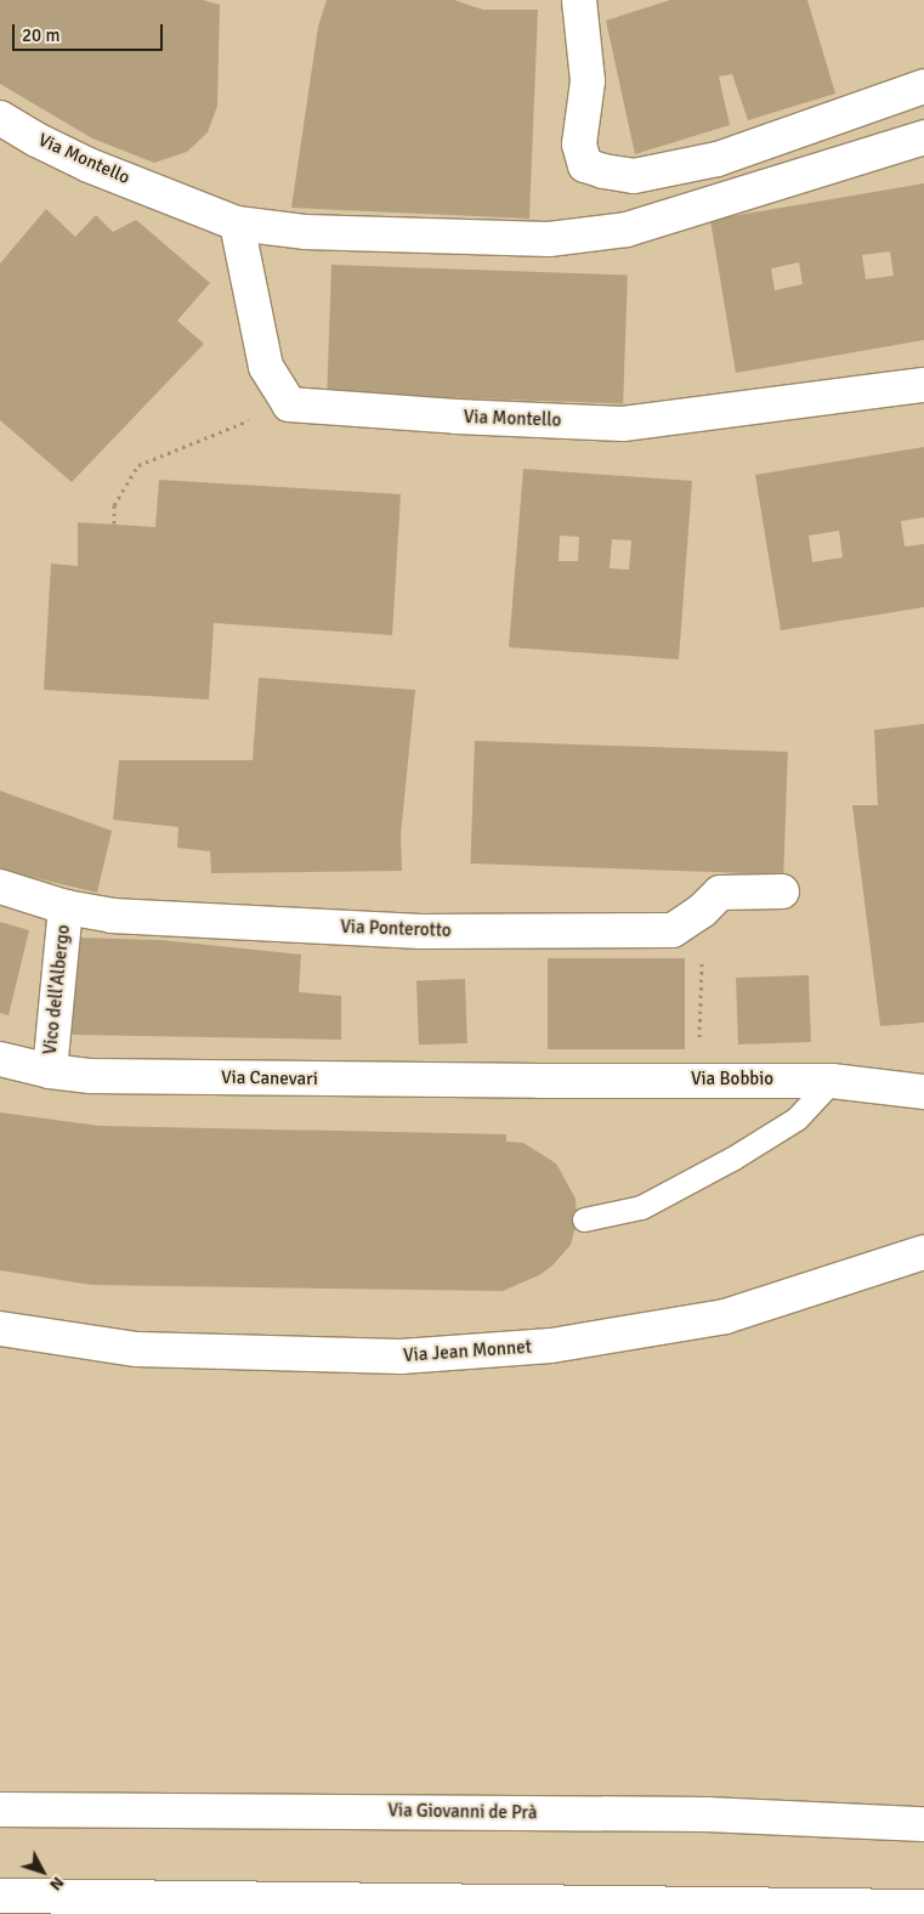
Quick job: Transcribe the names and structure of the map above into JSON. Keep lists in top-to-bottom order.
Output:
{
  "streets": {
    "street": [
      "Via Montello",
      "Via Ponterotto",
      "Vico dell'Albergo",
      "Via Canevari",
      "Via Bobbio",
      "Via Jean Monnet",
      "Via Giovanni de Prà"
    ]
  },
  "crossings": [
    ["Via Ponterotto", "Vico dell'Albergo"],
    ["Vico dell'Albergo", "Via Canevari"],
    ["Via Canevari", "Via Bobbio"]
  ],
  "scale_bar": "20 m",
  "north": "bottom right"
}
